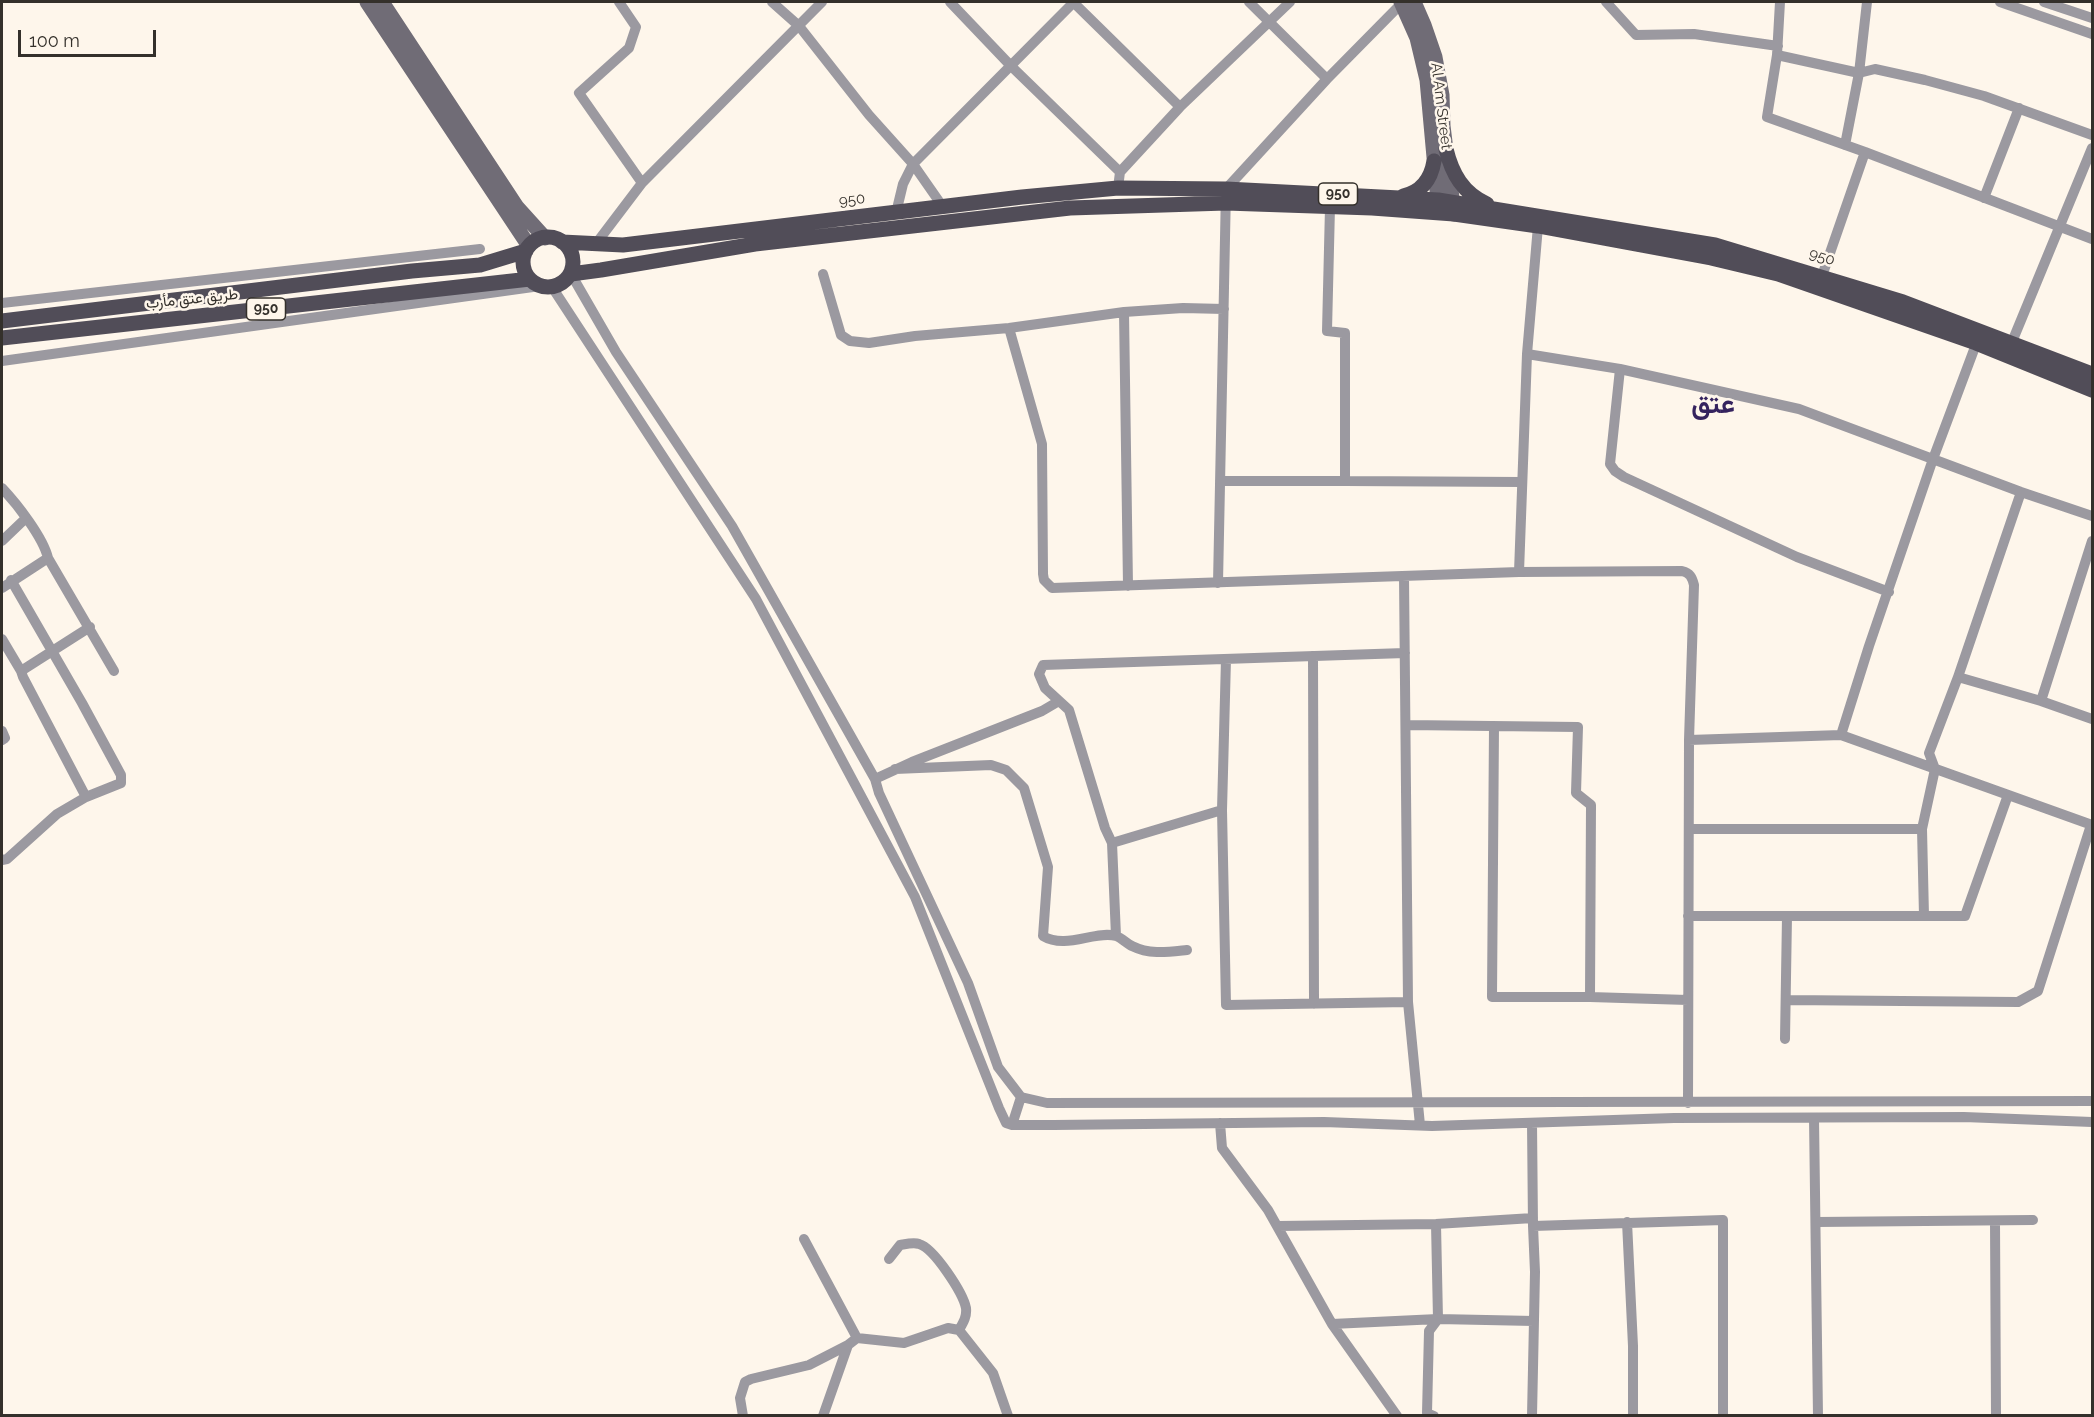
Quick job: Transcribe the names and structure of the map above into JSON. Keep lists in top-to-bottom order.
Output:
{
  "streets": {
    "main road": ["Al Am Street", "950", "طريق عتق مأرب"]
  },
  "crossings": [
    ["Al Am Street", "950"],
    ["950", "طريق عتق مأرب"]
  ],
  "districts": ["عتق"],
  "scale_bar": "100 m"
}
